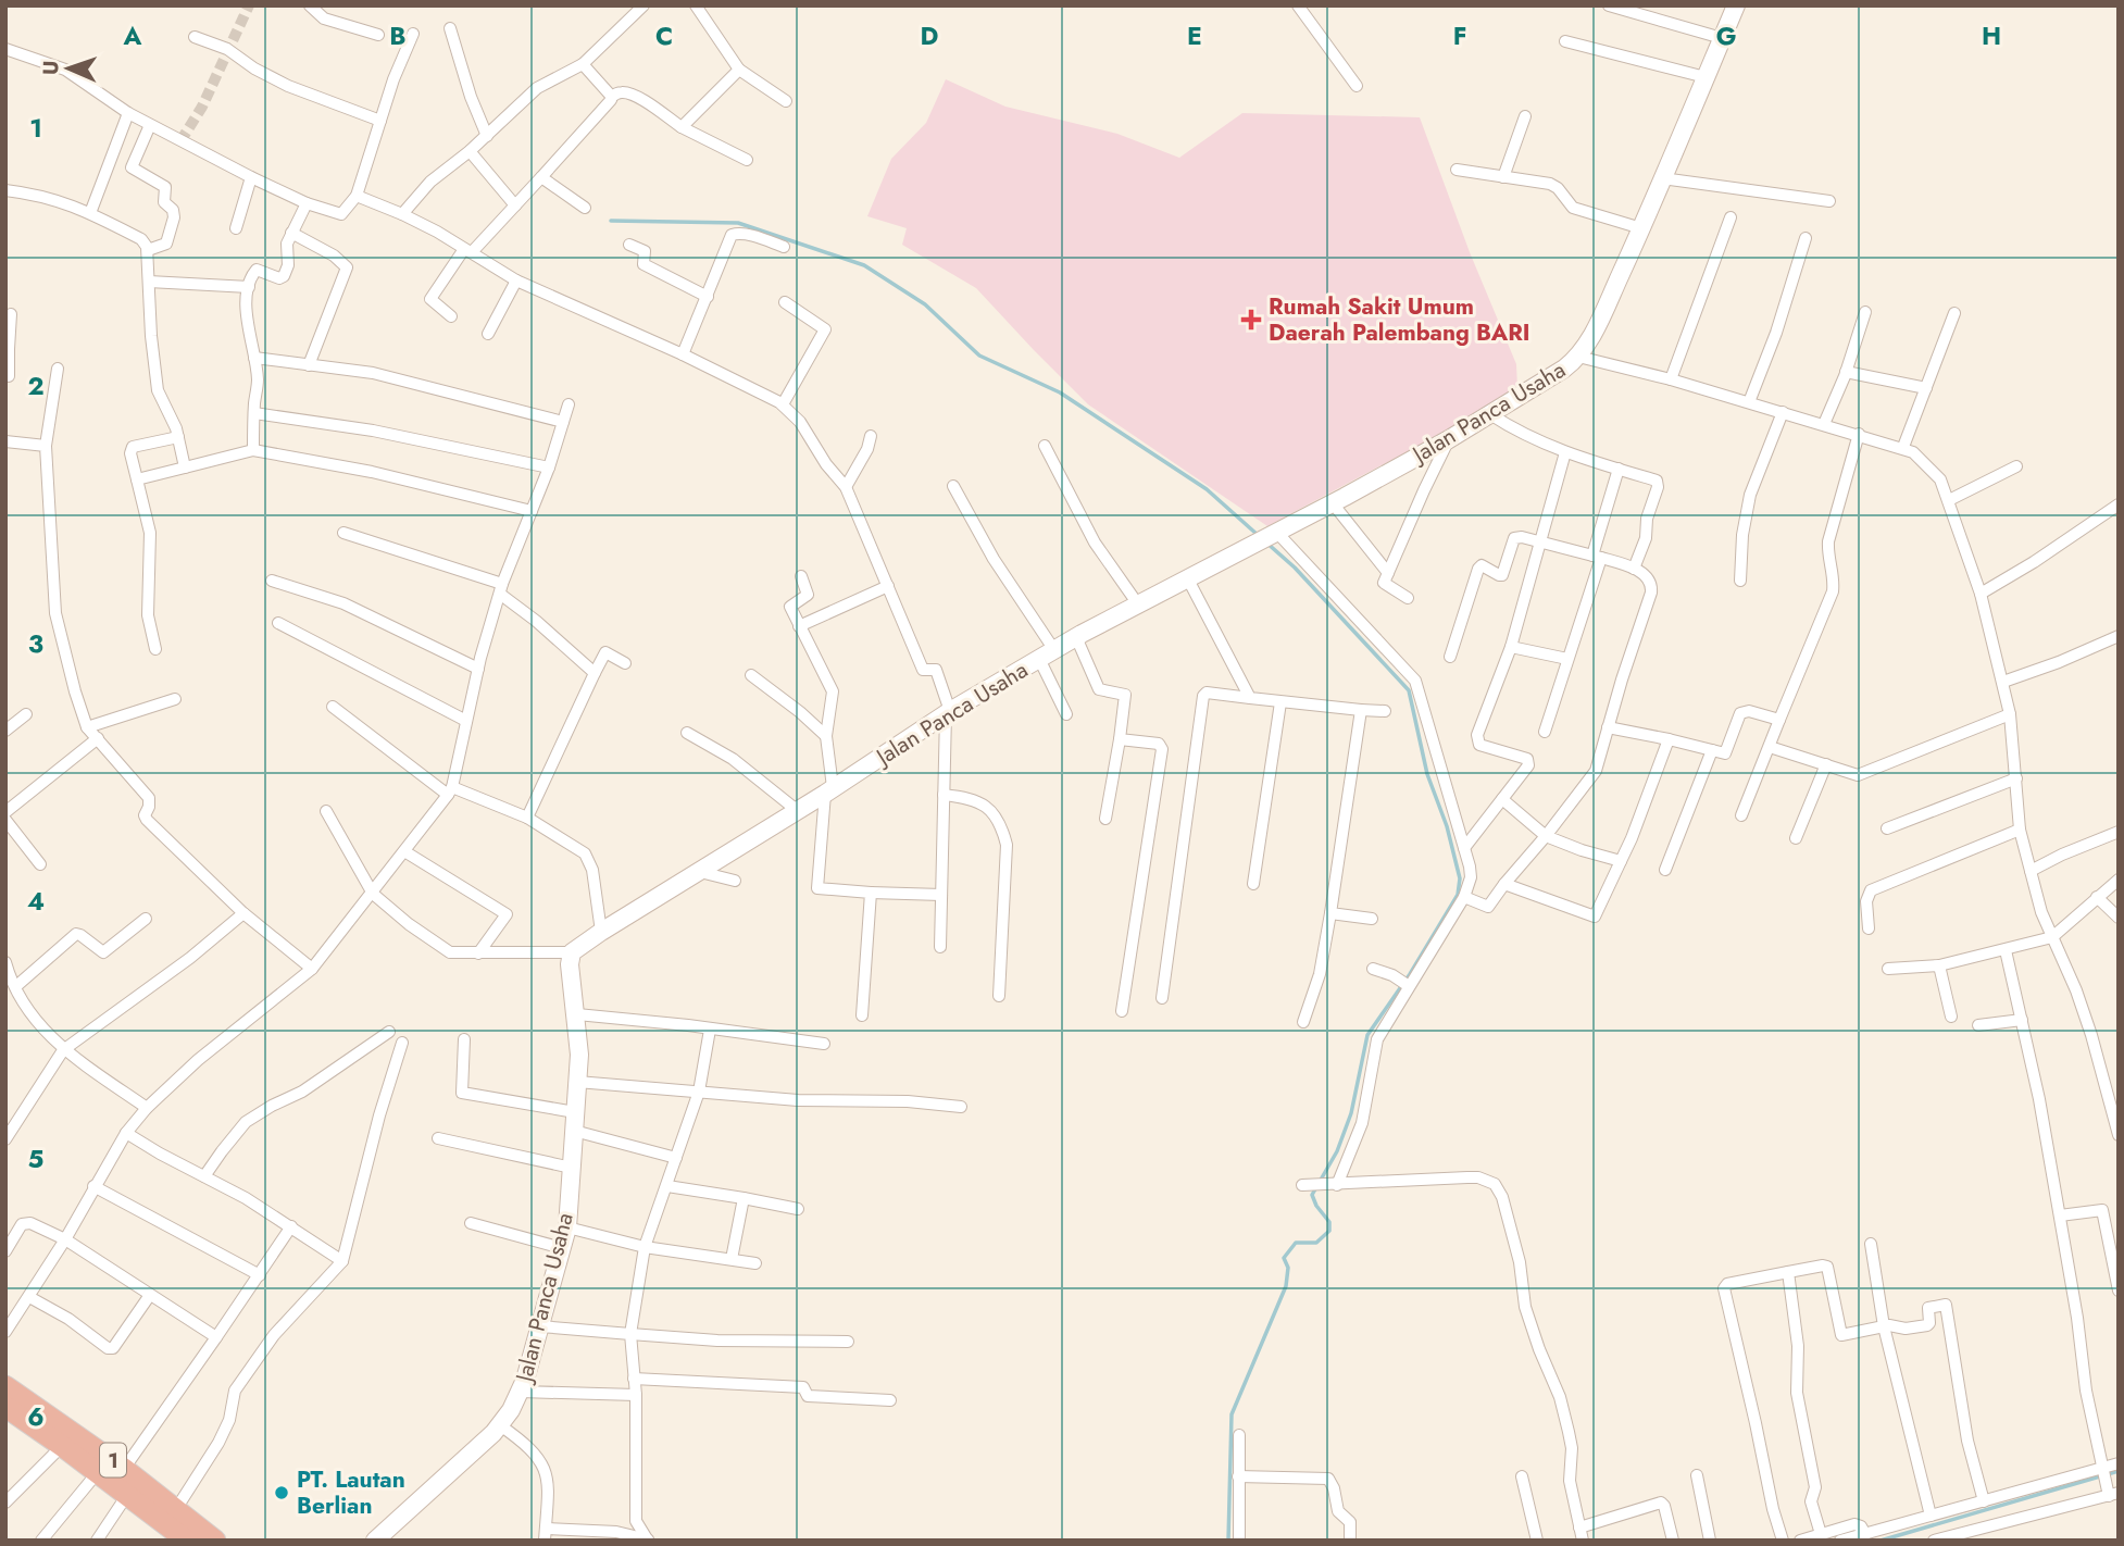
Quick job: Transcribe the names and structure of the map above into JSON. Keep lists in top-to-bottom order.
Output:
{
  "streets": {
    "highway": ["1"],
    "street": ["Jalan Panca Usaha"]
  },
  "places": {
    "health": ["Rumah Sakit Umum Daerah Palembang BARI"],
    "other": ["PT. Lautan Berlian"]
  },
  "north": "left",
  "grid": {
    "columns": [
      "A",
      "B",
      "C",
      "D",
      "E",
      "F",
      "G",
      "H"
    ],
    "rows": [
      "1",
      "2",
      "3",
      "4",
      "5",
      "6"
    ]
  }
}
